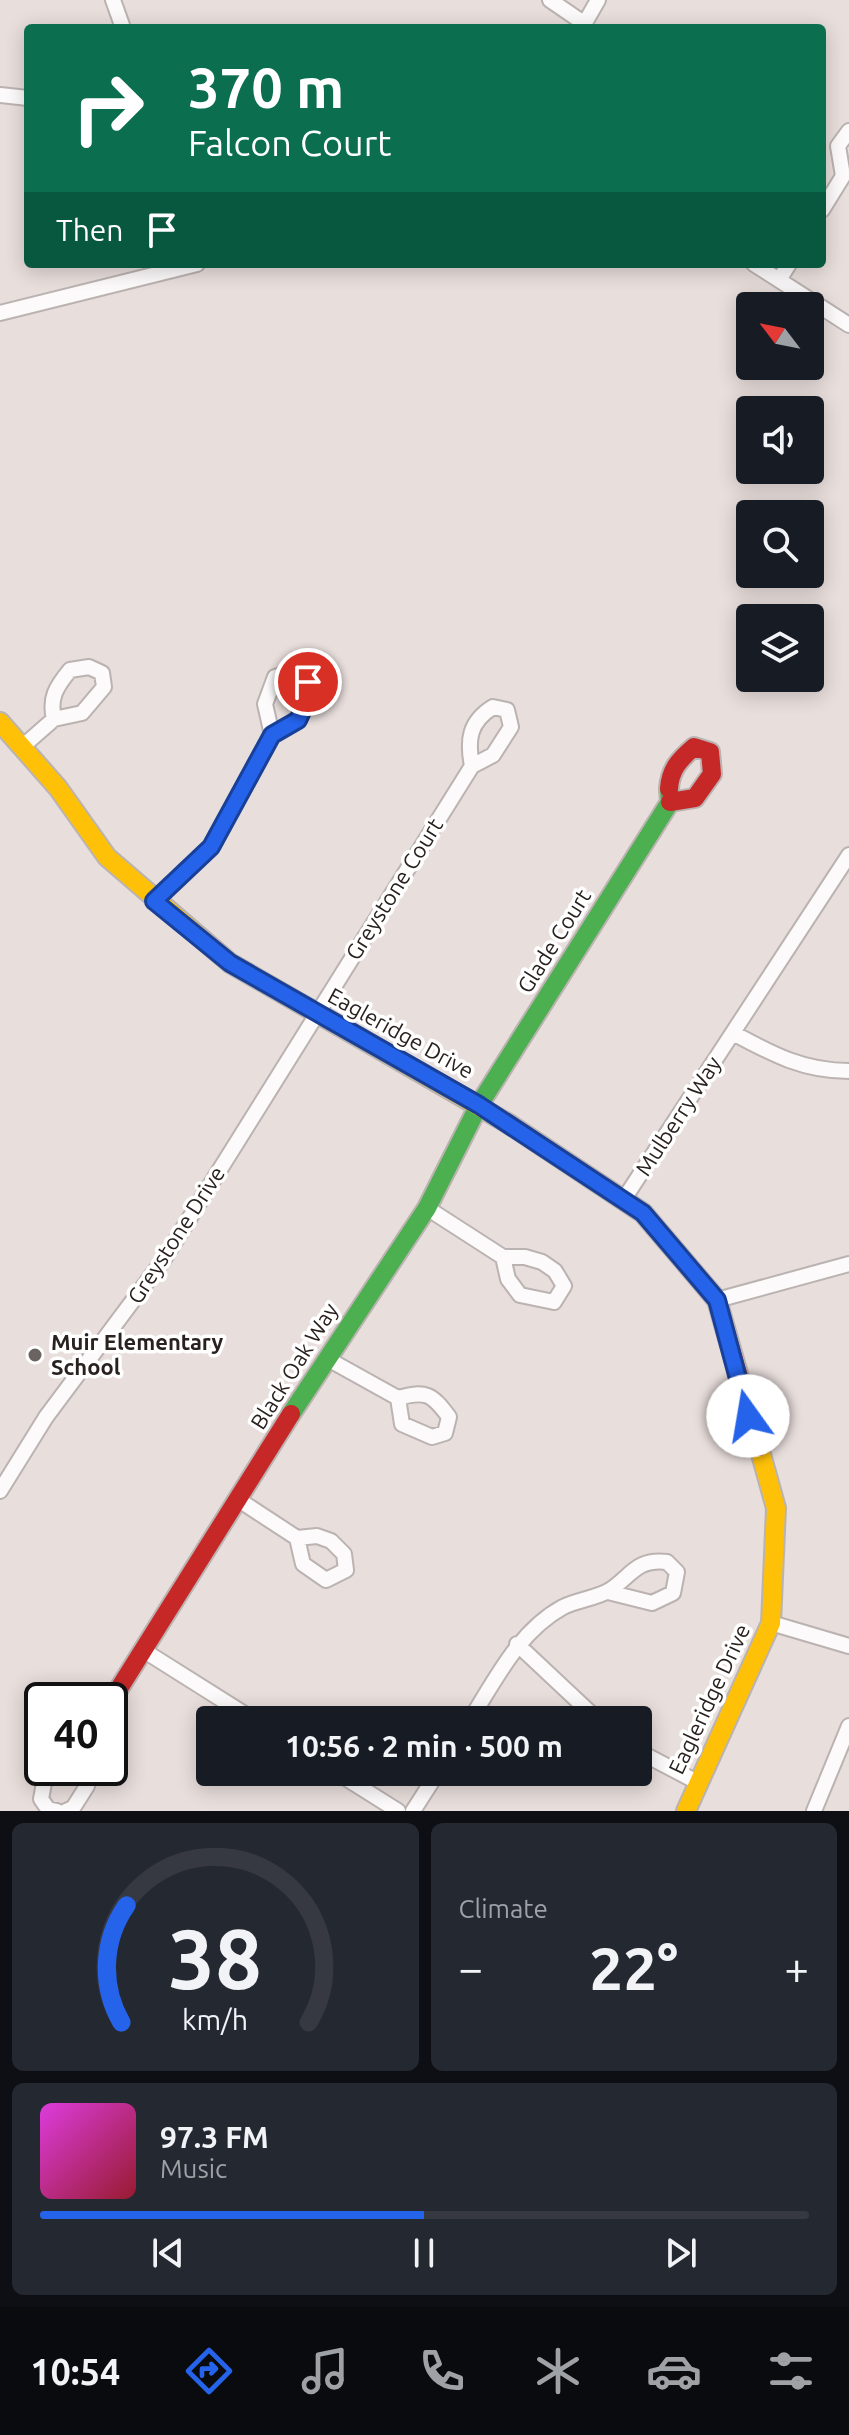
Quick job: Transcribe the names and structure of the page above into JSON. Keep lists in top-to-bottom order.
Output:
{
  "streets": {
    "street": [
      "Greystone Court",
      "Glade Court",
      "Eagleridge Drive",
      "Mulberry Way",
      "Greystone Drive",
      "Black Oak Way"
    ]
  },
  "crossings": [
    ["Greystone Court", "Eagleridge Drive"],
    ["Greystone Court", "Greystone Drive"],
    ["Glade Court", "Eagleridge Drive"],
    ["Glade Court", "Black Oak Way"],
    ["Eagleridge Drive", "Mulberry Way"],
    ["Eagleridge Drive", "Greystone Drive"],
    ["Eagleridge Drive", "Black Oak Way"]
  ],
  "places": ["Muir Elementary School"],
  "north": "top left",
  "page": {
    "turn": ["370 m", "Falcon Court"],
    "then": "Then",
    "limit": "40",
    "trip": "10:56 · 2 min · 500 m",
    "tile": "Climate",
    "heat": ["−", "22°", "+"],
    "song": ["97.3 FM", "Music"],
    "tabs": "10:54",
    "gauge": ["38", "km/h"]
  }
}
